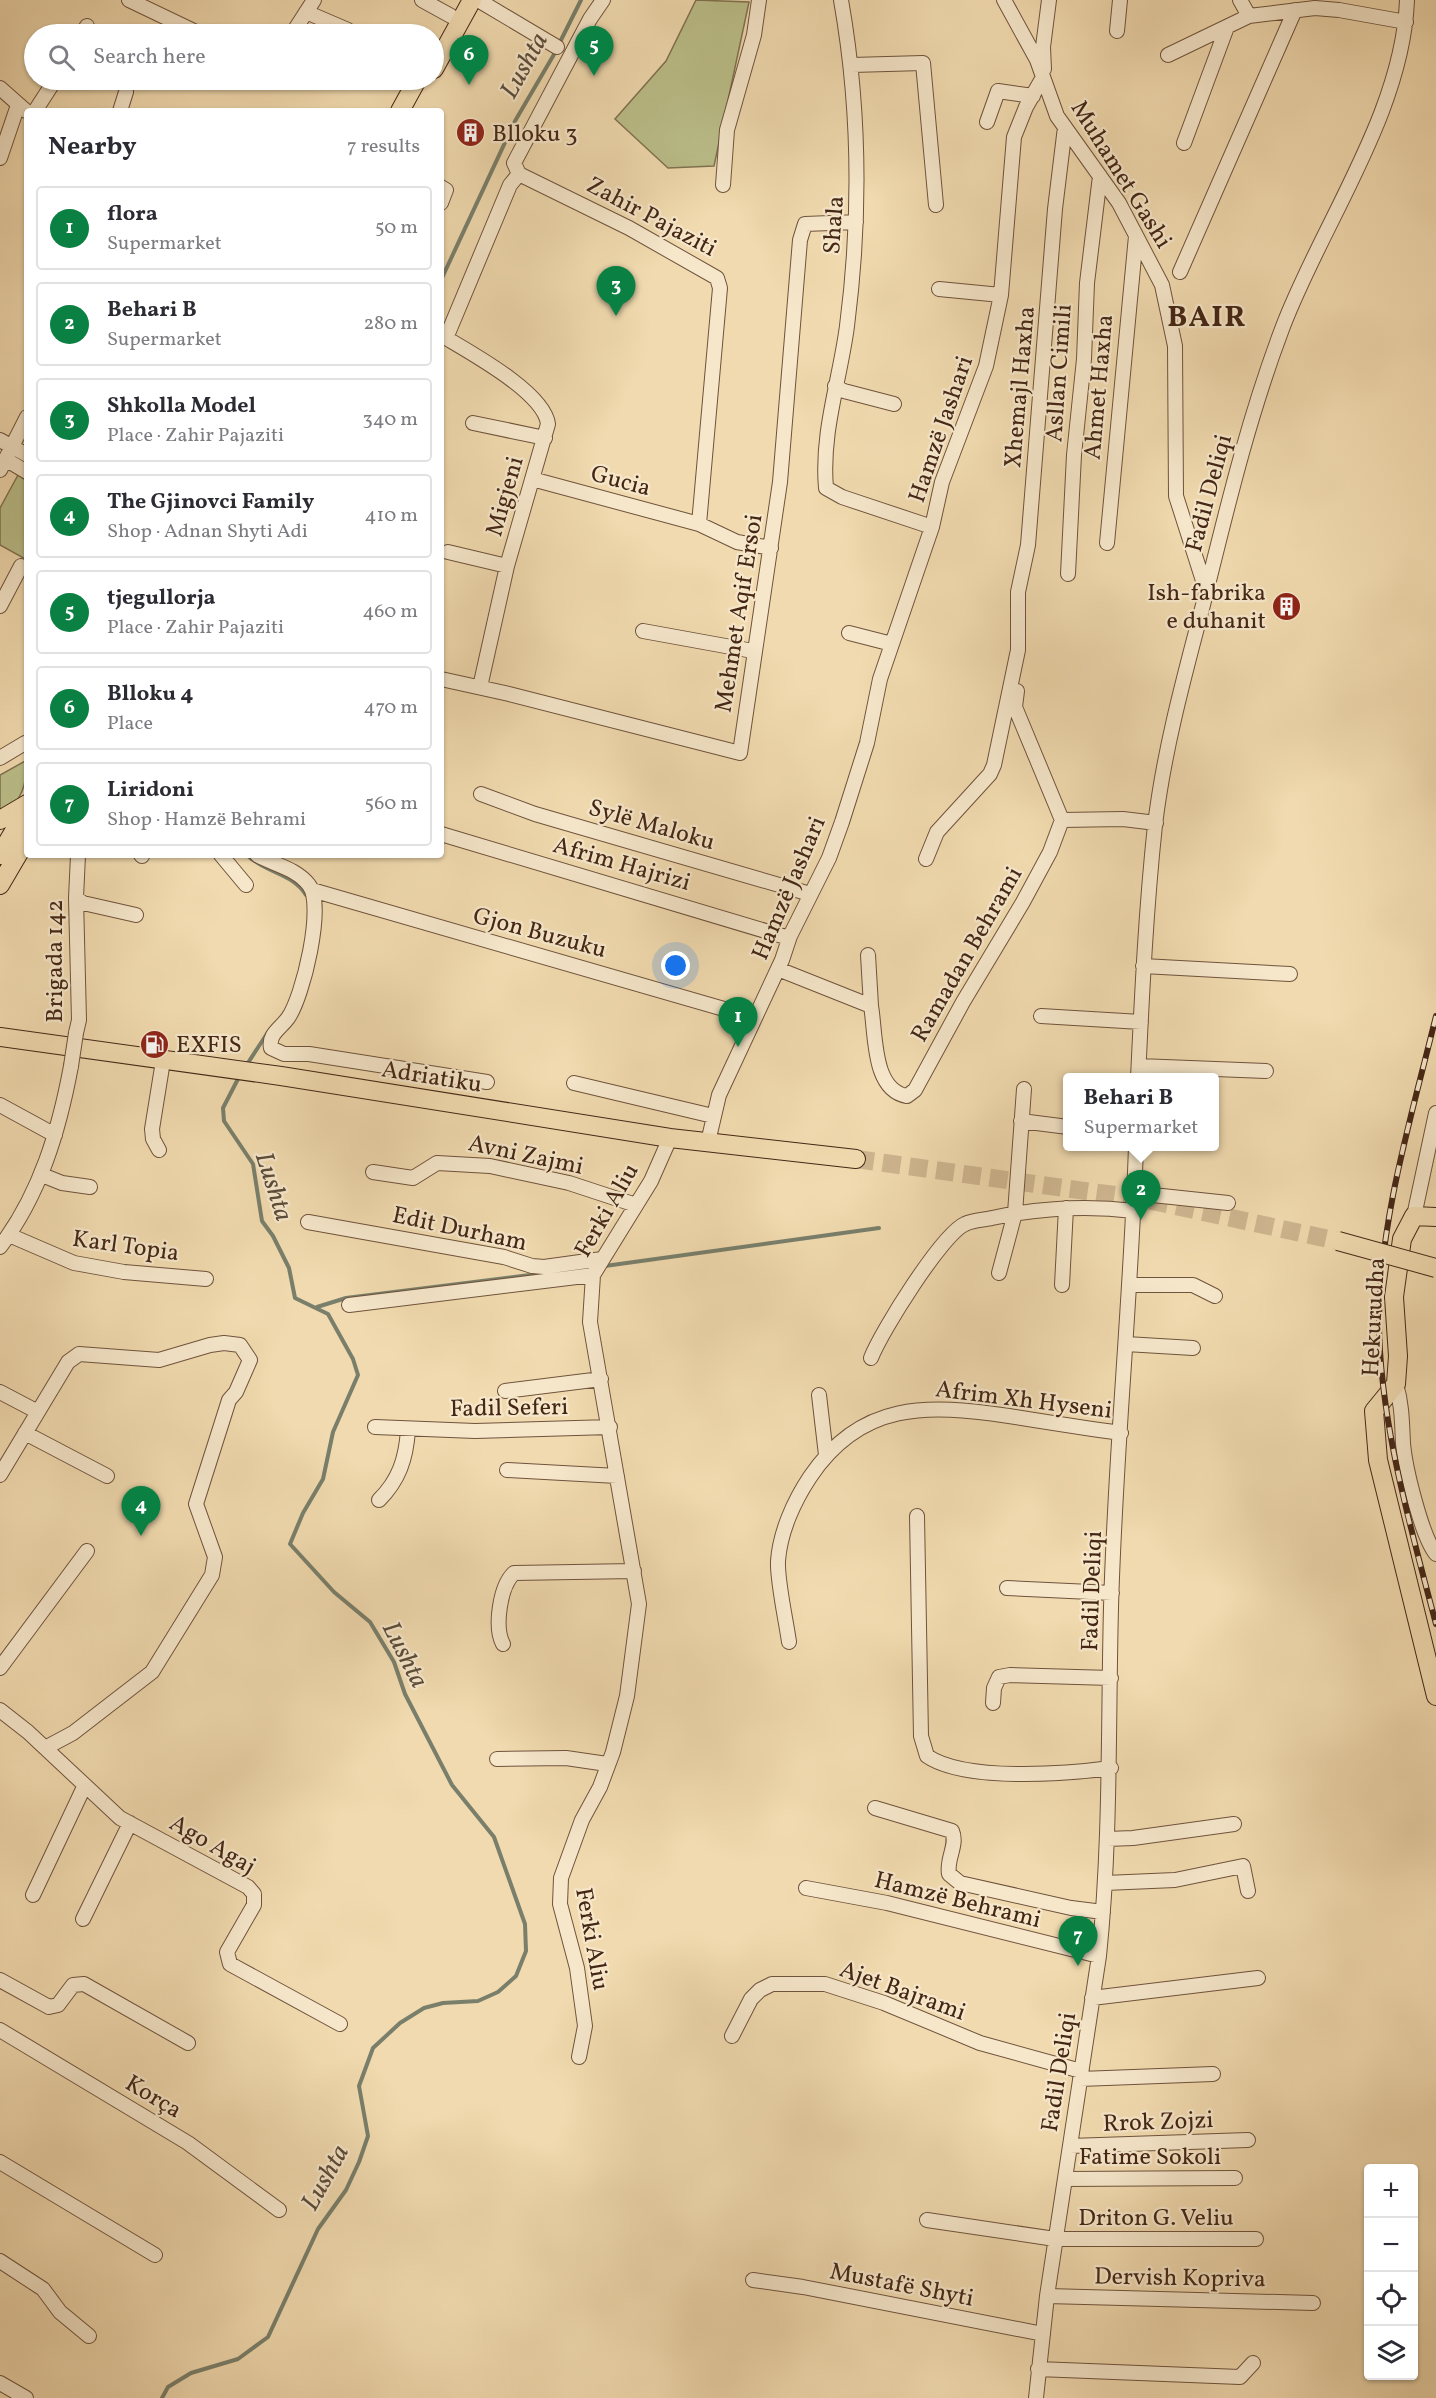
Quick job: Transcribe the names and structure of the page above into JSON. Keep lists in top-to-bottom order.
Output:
{
  "streets": {
    "main road": ["Adriatiku", "Hekurudha"],
    "street": [
      "Muhamet Gashi",
      "Zahir Pajaziti",
      "Shala",
      "Asllan Cimili",
      "Xhemajl Haxha",
      "Ahmet Haxha",
      "Hamzë Jashari",
      "Gucia",
      "Fadil Deliqi",
      "Migjeni",
      "Mehmet Aqif Ersoi",
      "Sylë Maloku",
      "Afrim Hajrizi",
      "Gjon Buzuku",
      "Ramadan Behrami",
      "Brigada 142",
      "Avni Zajmi",
      "Ferki Aliu",
      "Edit Durham",
      "Karl Topia",
      "Afrim Xh Hyseni",
      "Fadil Seferi",
      "Ago Agaj",
      "Hamzë Behrami",
      "Ajet Bajrami",
      "Korça",
      "Rrok Zojzi",
      "Fatime Sokoli",
      "Driton G. Veliu",
      "Dervish Kopriva",
      "Mustafë Shyti"
    ]
  },
  "crossings": [
    ["Muhamet Gashi", "Asllan Cimili"],
    ["Muhamet Gashi", "Xhemajl Haxha"],
    ["Muhamet Gashi", "Ahmet Haxha"],
    ["Muhamet Gashi", "Hamzë Jashari"],
    ["Muhamet Gashi", "Fadil Deliqi"],
    ["Zahir Pajaziti", "Gucia"],
    ["Shala", "Hamzë Jashari"],
    ["Shala", "Mehmet Aqif Ersoi"],
    ["Xhemajl Haxha", "Ramadan Behrami"],
    ["Hamzë Jashari", "Sylë Maloku"],
    ["Hamzë Jashari", "Afrim Hajrizi"],
    ["Hamzë Jashari", "Gjon Buzuku"],
    ["Hamzë Jashari", "Adriatiku"],
    ["Gucia", "Migjeni"],
    ["Gucia", "Mehmet Aqif Ersoi"],
    ["Fadil Deliqi", "Afrim Xh Hyseni"],
    ["Fadil Deliqi", "Hamzë Behrami"],
    ["Fadil Deliqi", "Ajet Bajrami"],
    ["Fadil Deliqi", "Rrok Zojzi"],
    ["Fadil Deliqi", "Fatime Sokoli"],
    ["Fadil Deliqi", "Driton G. Veliu"],
    ["Fadil Deliqi", "Dervish Kopriva"],
    ["Fadil Deliqi", "Mustafë Shyti"],
    ["Migjeni", "Mehmet Aqif Ersoi"],
    ["Brigada 142", "Karl Topia"],
    ["Adriatiku", "Ferki Aliu"],
    ["Avni Zajmi", "Ferki Aliu"],
    ["Ferki Aliu", "Edit Durham"],
    ["Ferki Aliu", "Fadil Seferi"]
  ],
  "districts": ["BAIR"],
  "water": ["Lushta"],
  "places": {
    "building": ["Blloku 3", "Ish-fabrika e duhanit"],
    "fuel station": ["EXFIS"]
  },
  "page": {
    "search": "Search here",
    "pins": [
      "5",
      "6",
      "3",
      "1",
      "2",
      "4",
      "7"
    ],
    "heading": ["Nearby", "7 results"],
    "list": [
      {
        "mark": "1",
        "name": "flora",
        "note": "Supermarket",
        "value": "50 m"
      },
      {
        "mark": "2",
        "name": "Behari B",
        "note": "Supermarket",
        "value": "280 m"
      },
      {
        "mark": "3",
        "name": "Shkolla Model",
        "note": "Place · Zahir Pajaziti",
        "value": "340 m"
      },
      {
        "mark": "4",
        "name": "The Gjinovci Family",
        "note": "Shop · Adnan Shyti Adi",
        "value": "410 m"
      },
      {
        "mark": "5",
        "name": "tjegullorja",
        "note": "Place · Zahir Pajaziti",
        "value": "460 m"
      },
      {
        "mark": "6",
        "name": "Blloku 4",
        "note": "Place",
        "value": "470 m"
      },
      {
        "mark": "7",
        "name": "Liridoni",
        "note": "Shop · Hamzë Behrami",
        "value": "560 m"
      }
    ],
    "popup": ["Behari B", "Supermarket"],
    "map_buttons": ["+", "−"]
  }
}
